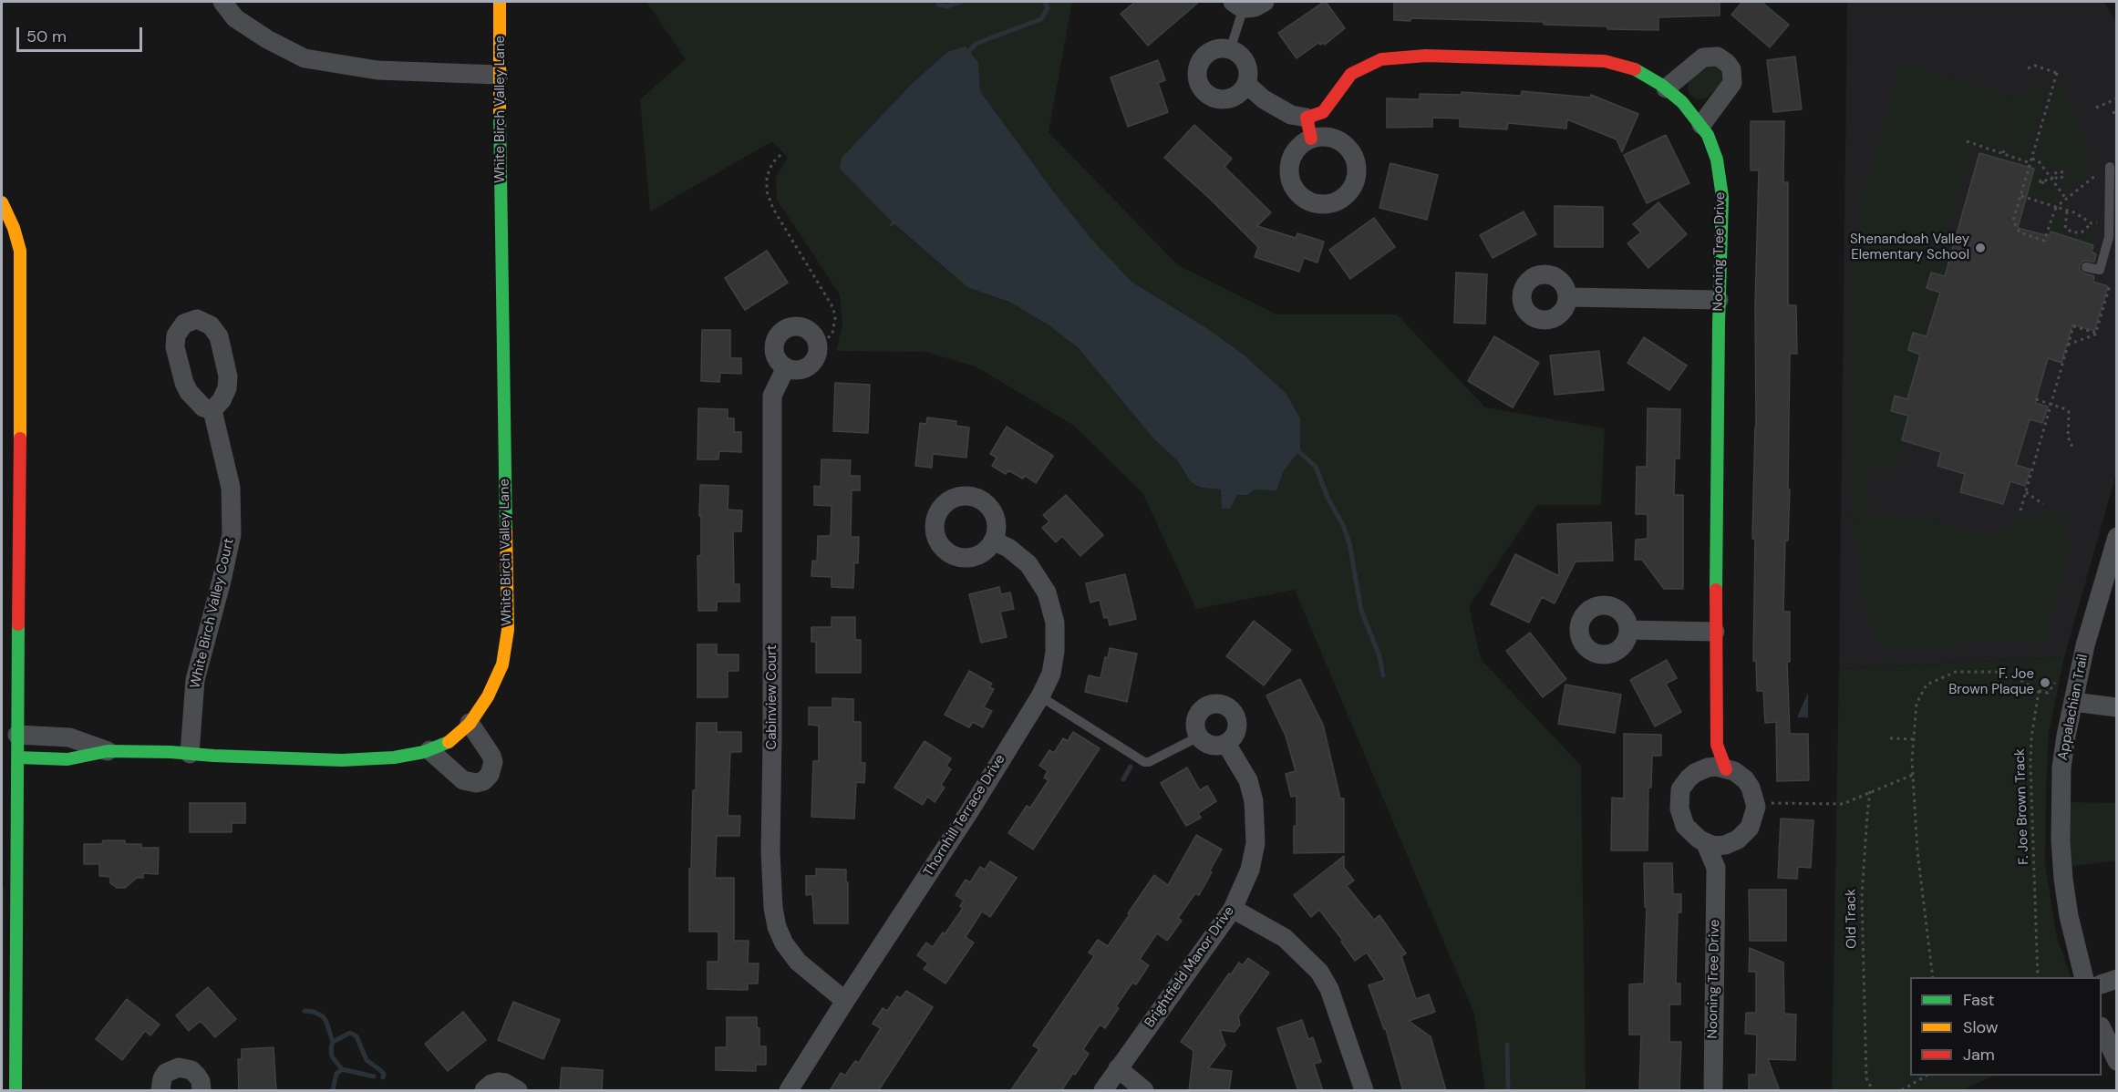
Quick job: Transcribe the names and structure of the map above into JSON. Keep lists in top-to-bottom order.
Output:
{
  "streets": {
    "street": [
      "White Birch Valley Lane",
      "Nooning Tree Drive",
      "White Birch Valley Court",
      "Cabinview Court",
      "Appalachian Trail",
      "Thornhill Terrace Drive",
      "Brightfield Manor Drive"
    ],
    "path": ["F. Joe Brown Track", "Old Track"]
  },
  "crossings": [
    ["White Birch Valley Lane", "White Birch Valley Court"],
    ["Cabinview Court", "Thornhill Terrace Drive"]
  ],
  "places": ["Shenandoah Valley Elementary School", "F. Joe Brown Plaque"],
  "legend": ["Fast", "Slow", "Jam"],
  "scale_bar": "50 m"
}
